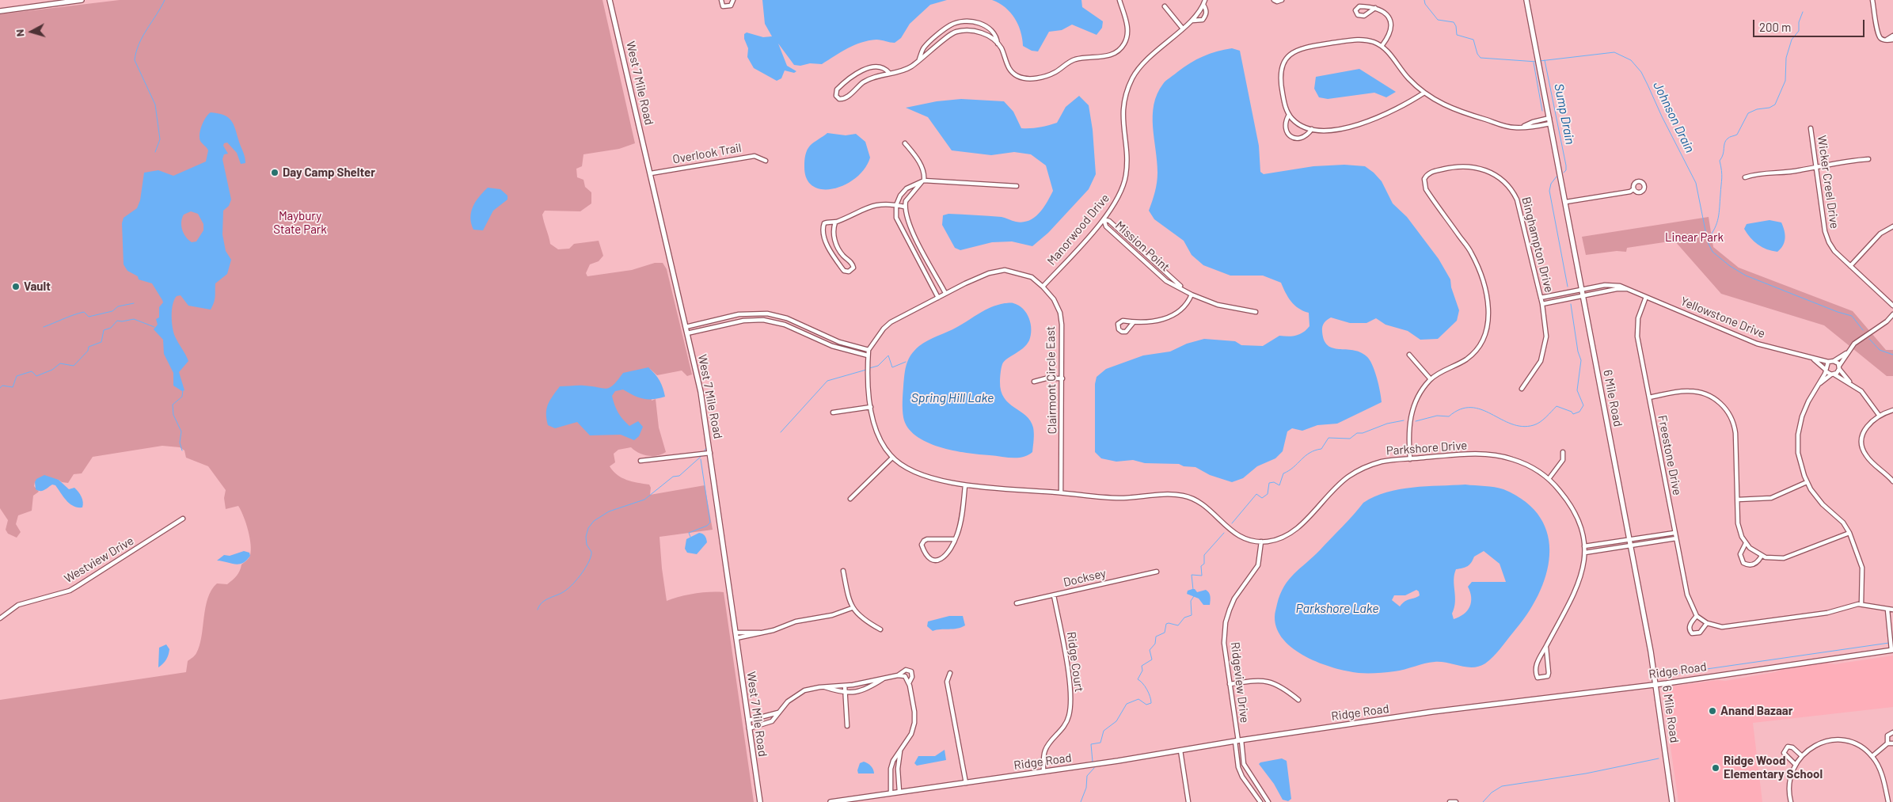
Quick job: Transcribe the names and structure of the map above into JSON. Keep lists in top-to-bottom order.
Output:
{
  "streets": {
    "street": [
      "West 7 Mile Road",
      "Overlook Trail",
      "Wicker Creel Drive",
      "Manorwood Drive",
      "Binghampton Drive",
      "Mission Point",
      "Yellowstone Drive",
      "Clairmont Circle East",
      "6 Mile Road",
      "Parkshore Drive",
      "Freestone Drive",
      "Westview Drive",
      "Docksey",
      "Ridge Court",
      "Ridge Road",
      "Ridgeview Drive"
    ]
  },
  "crossings": [
    ["West 7 Mile Road", "Overlook Trail"],
    ["Manorwood Drive", "Mission Point"],
    ["Manorwood Drive", "Clairmont Circle East"],
    ["Binghampton Drive", "Yellowstone Drive"],
    ["Yellowstone Drive", "6 Mile Road"],
    ["Yellowstone Drive", "Freestone Drive"],
    ["Clairmont Circle East", "Parkshore Drive"],
    ["6 Mile Road", "Ridge Road"],
    ["Parkshore Drive", "Ridgeview Drive"],
    ["Docksey", "Ridge Court"],
    ["Ridge Court", "Ridge Road"],
    ["Ridge Road", "Ridgeview Drive"]
  ],
  "water": [
    "Sump Drain",
    "Johnson Drain",
    "Spring Hill Lake",
    "Parkshore Lake"
  ],
  "parks": ["Maybury State Park", "Linear Park"],
  "places": [
    "Day Camp Shelter",
    "Vault",
    "Anand Bazaar",
    "Ridge Wood Elementary School"
  ],
  "scale_bar": "200 m",
  "north": "left"
}
